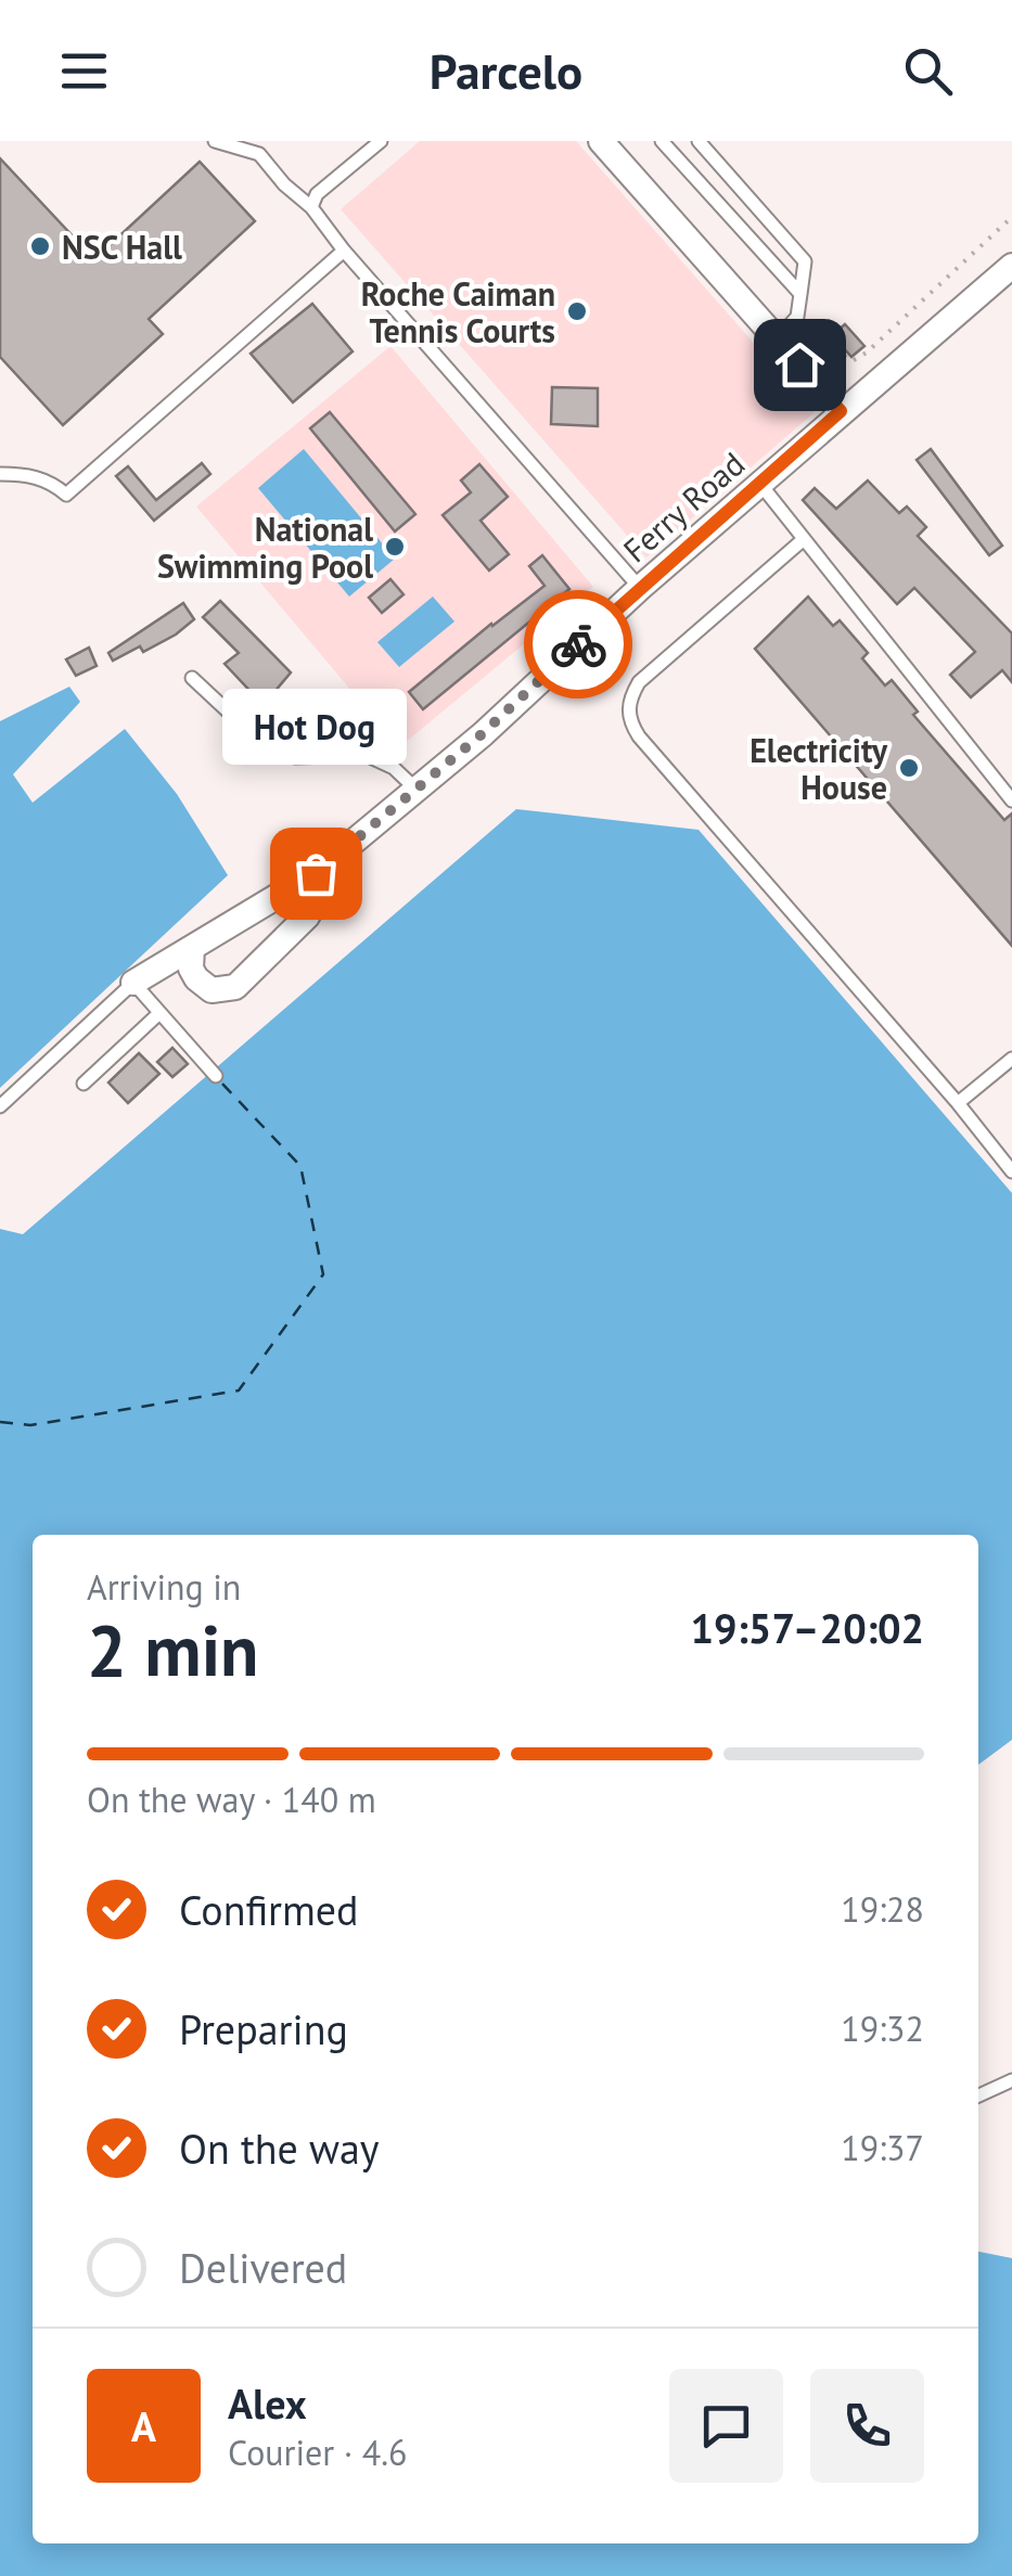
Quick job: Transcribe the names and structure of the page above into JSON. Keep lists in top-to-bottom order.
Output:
{
  "streets": {
    "street": ["Ferry Road"]
  },
  "places": [
    "NSC Hall",
    "Roche Caiman Tennis Courts",
    "National Swimming Pool",
    "Electricity House",
    "Hot Dog"
  ],
  "page": {
    "header": "Parcelo",
    "bubble": "Hot Dog",
    "heading": ["2 min", "Arriving in", "19:57–20:02"],
    "panel": ["Alex", "Courier · 4.6"],
    "bar": "On the way · 140 m",
    "list": [
      ["Confirmed", "19:28"],
      ["Preparing", "19:32"],
      ["On the way", "19:37"],
      "Delivered"
    ],
    "round": "A"
  }
}
